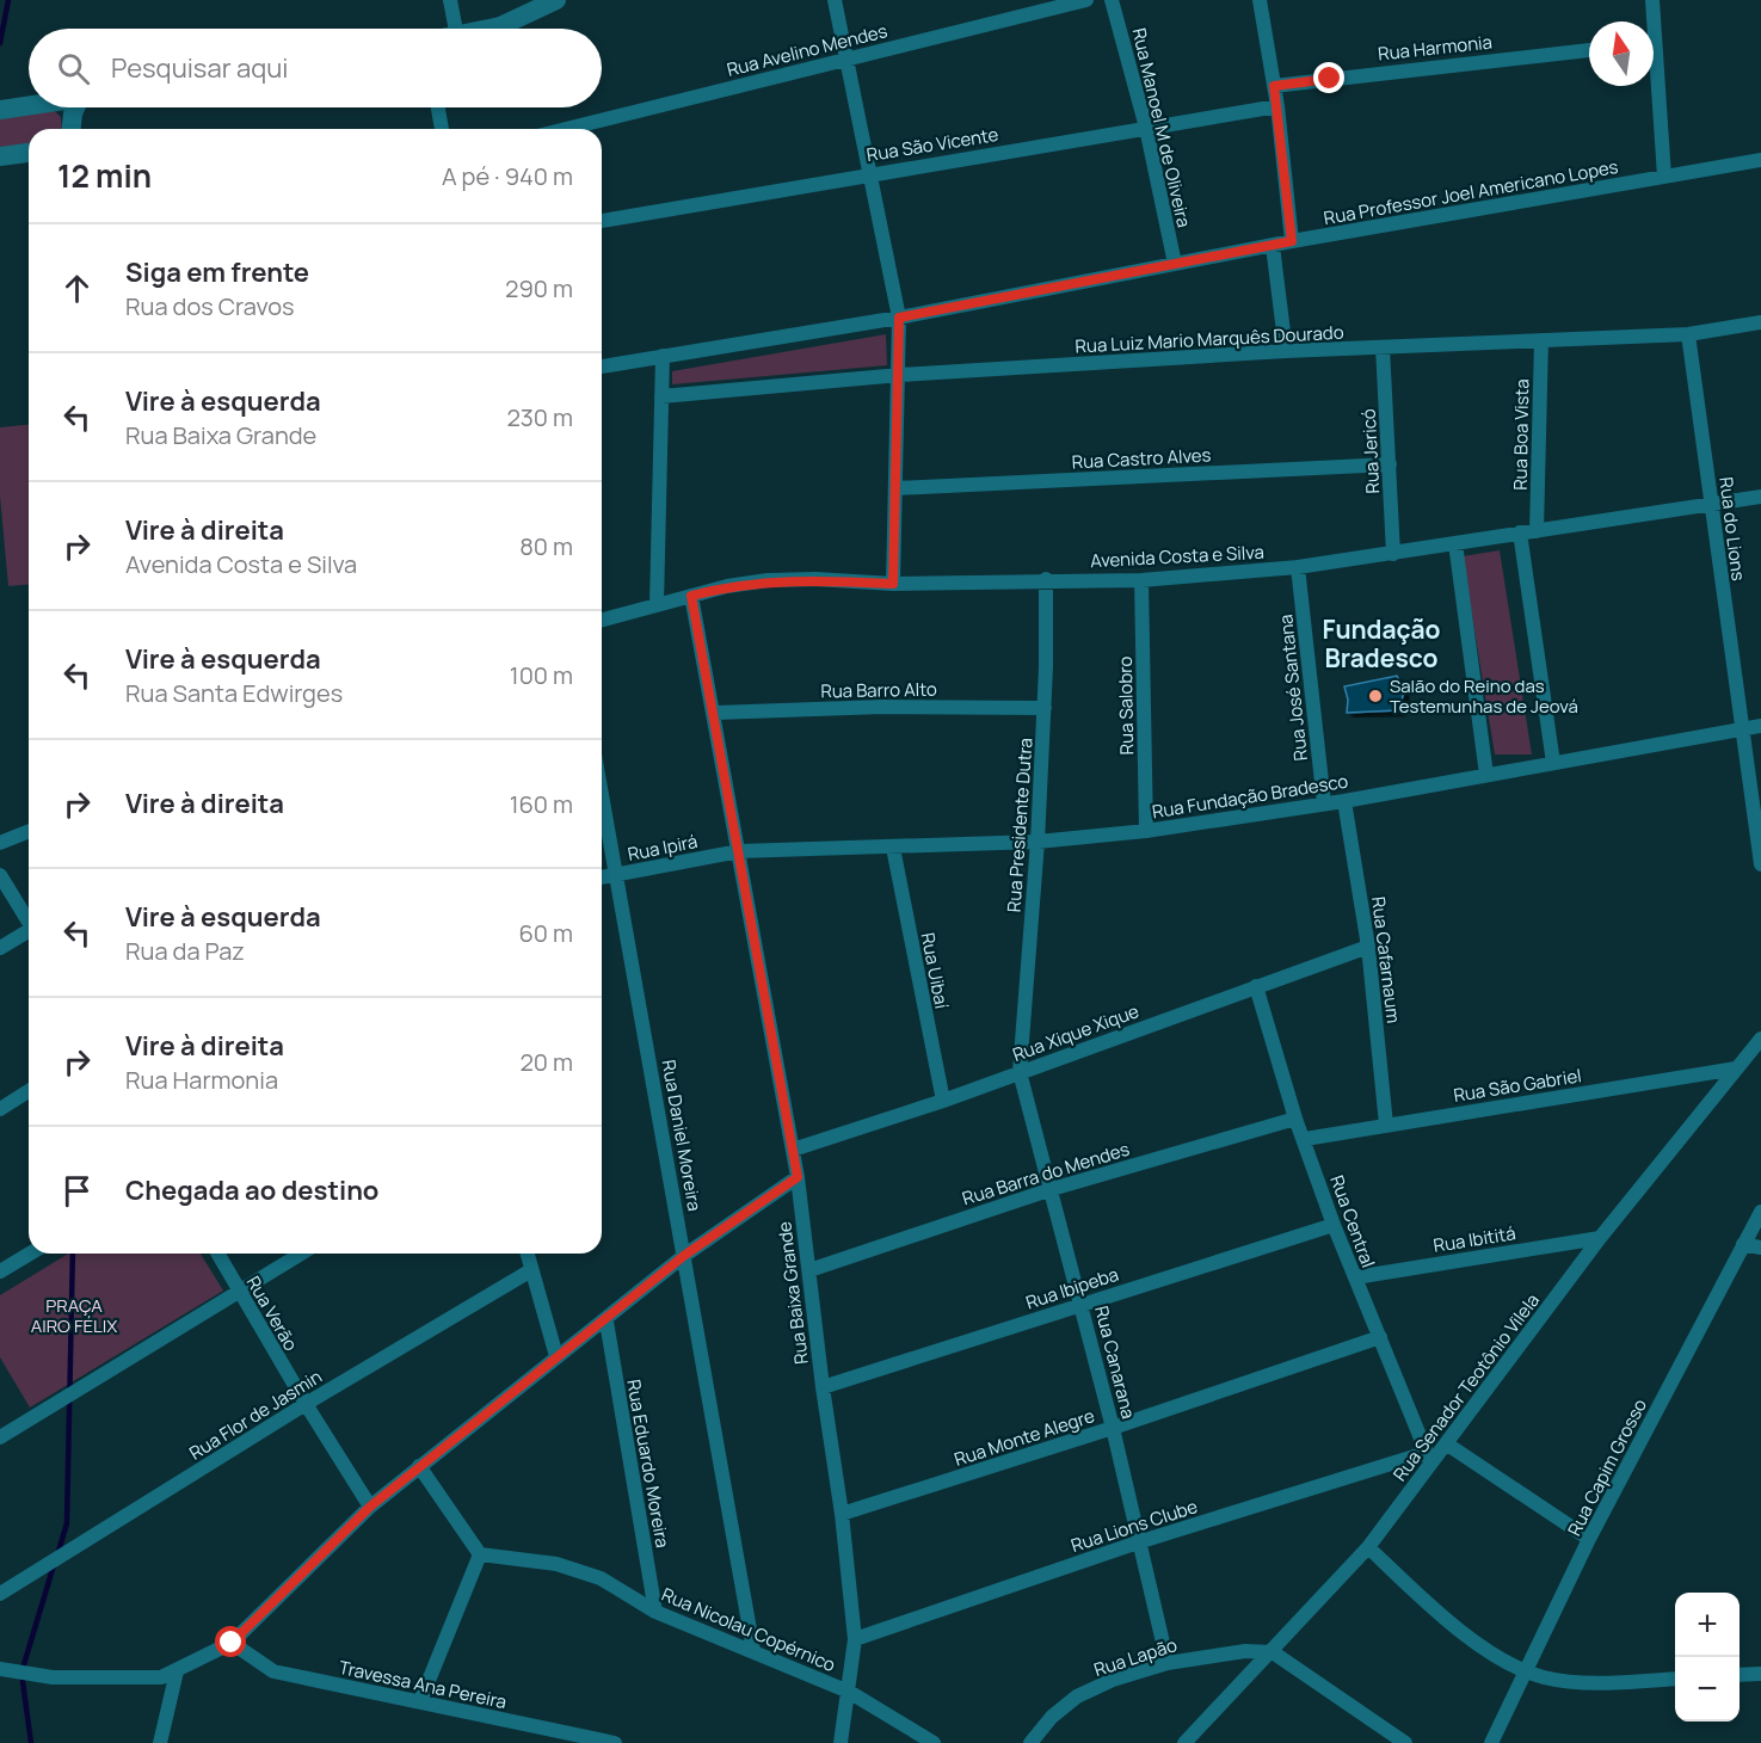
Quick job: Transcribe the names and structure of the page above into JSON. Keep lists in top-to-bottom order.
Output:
{
  "streets": {
    "street": [
      "Rua Harmonia",
      "Rua Avelino Mendes",
      "Rua Manoel M de Oliveira",
      "Rua São Vicente",
      "Rua Professor Joel Americano Lopes",
      "Rua Luiz Mario Marquês Dourado",
      "Rua Boa Vista",
      "Rua Jericó",
      "Rua Castro Alves",
      "Rua do Lions",
      "Avenida Costa e Silva",
      "Rua José Santana",
      "Rua Barro Alto",
      "Rua Salobro",
      "Rua Fundação Bradesco",
      "Rua Presidente Dutra",
      "Rua Ipirá",
      "Rua Cafarnaum",
      "Rua Uibaí",
      "Rua Xique Xique",
      "Rua São Gabriel",
      "Rua Daniel Moreira",
      "Rua Barra do Mendes",
      "Rua Central",
      "Rua Ibititá",
      "Rua Ibipeba",
      "Rua Baixa Grande",
      "Rua Verão",
      "Rua Canarana",
      "Rua Senador Teotônio Vilela",
      "Rua Flor de Jasmin",
      "Rua Monte Alegre",
      "Rua Eduardo Moreira",
      "Rua Capim Grosso",
      "Rua Lions Clube",
      "Rua Nicolau Copérnico",
      "Rua Lapão",
      "Travessa Ana Pereira"
    ]
  },
  "crossings": [
    ["Rua Manoel M de Oliveira", "Rua São Vicente"],
    ["Rua Manoel M de Oliveira", "Rua Professor Joel Americano Lopes"],
    ["Rua Luiz Mario Marquês Dourado", "Rua Boa Vista"],
    ["Rua Luiz Mario Marquês Dourado", "Rua Jericó"],
    ["Rua Luiz Mario Marquês Dourado", "Rua do Lions"],
    ["Rua Boa Vista", "Avenida Costa e Silva"],
    ["Rua Jericó", "Rua Castro Alves"],
    ["Rua Jericó", "Avenida Costa e Silva"],
    ["Rua do Lions", "Avenida Costa e Silva"],
    ["Rua do Lions", "Rua Fundação Bradesco"],
    ["Avenida Costa e Silva", "Rua José Santana"],
    ["Avenida Costa e Silva", "Rua Salobro"],
    ["Avenida Costa e Silva", "Rua Presidente Dutra"],
    ["Avenida Costa e Silva", "Rua Baixa Grande"],
    ["Rua José Santana", "Rua Fundação Bradesco"],
    ["Rua Barro Alto", "Rua Presidente Dutra"],
    ["Rua Barro Alto", "Rua Baixa Grande"],
    ["Rua Salobro", "Rua Fundação Bradesco"],
    ["Rua Fundação Bradesco", "Rua Presidente Dutra"],
    ["Rua Fundação Bradesco", "Rua Ipirá"],
    ["Rua Fundação Bradesco", "Rua Cafarnaum"],
    ["Rua Fundação Bradesco", "Rua Uibaí"],
    ["Rua Fundação Bradesco", "Rua Baixa Grande"],
    ["Rua Presidente Dutra", "Rua Xique Xique"],
    ["Rua Presidente Dutra", "Rua Canarana"],
    ["Rua Ipirá", "Rua Daniel Moreira"],
    ["Rua Ipirá", "Rua Baixa Grande"],
    ["Rua Cafarnaum", "Rua Xique Xique"],
    ["Rua Cafarnaum", "Rua São Gabriel"],
    ["Rua Uibaí", "Rua Xique Xique"],
    ["Rua Xique Xique", "Rua Central"],
    ["Rua Xique Xique", "Rua Baixa Grande"],
    ["Rua Xique Xique", "Rua Canarana"],
    ["Rua São Gabriel", "Rua Central"],
    ["Rua São Gabriel", "Rua Senador Teotônio Vilela"],
    ["Rua Daniel Moreira", "Rua Nicolau Copérnico"],
    ["Rua Barra do Mendes", "Rua Central"],
    ["Rua Barra do Mendes", "Rua Baixa Grande"],
    ["Rua Barra do Mendes", "Rua Canarana"],
    ["Rua Central", "Rua Ibititá"],
    ["Rua Central", "Rua Ibipeba"],
    ["Rua Central", "Rua Senador Teotônio Vilela"],
    ["Rua Central", "Rua Monte Alegre"],
    ["Rua Central", "Rua Lions Clube"],
    ["Rua Ibititá", "Rua Senador Teotônio Vilela"],
    ["Rua Ibipeba", "Rua Baixa Grande"],
    ["Rua Ibipeba", "Rua Canarana"],
    ["Rua Baixa Grande", "Rua Monte Alegre"],
    ["Rua Baixa Grande", "Rua Lions Clube"],
    ["Rua Baixa Grande", "Rua Nicolau Copérnico"],
    ["Rua Verão", "Rua Flor de Jasmin"],
    ["Rua Canarana", "Rua Monte Alegre"],
    ["Rua Canarana", "Rua Lions Clube"],
    ["Rua Canarana", "Rua Lapão"],
    ["Rua Senador Teotônio Vilela", "Rua Lions Clube"],
    ["Rua Senador Teotônio Vilela", "Rua Lapão"],
    ["Rua Eduardo Moreira", "Rua Nicolau Copérnico"]
  ],
  "districts": ["Fundação Bradesco"],
  "parks": ["PRAÇA AIRO FÉLIX"],
  "places": ["Salão do Reino das Testemunhas de Jeová"],
  "north": "top",
  "page": {
    "search": "Pesquisar aqui",
    "heading": ["12 min", "A pé · 940 m"],
    "list": [
      ["Siga em frente", "Rua dos Cravos", "290 m"],
      ["Vire à esquerda", "Rua Baixa Grande", "230 m"],
      ["Vire à direita", "Avenida Costa e Silva", "80 m"],
      ["Vire à esquerda", "Rua Santa Edwirges", "100 m"],
      ["Vire à direita", "160 m"],
      ["Vire à esquerda", "Rua da Paz", "60 m"],
      ["Vire à direita", "Rua Harmonia", "20 m"],
      "Chegada ao destino"
    ],
    "map_buttons": ["+", "−"]
  }
}
